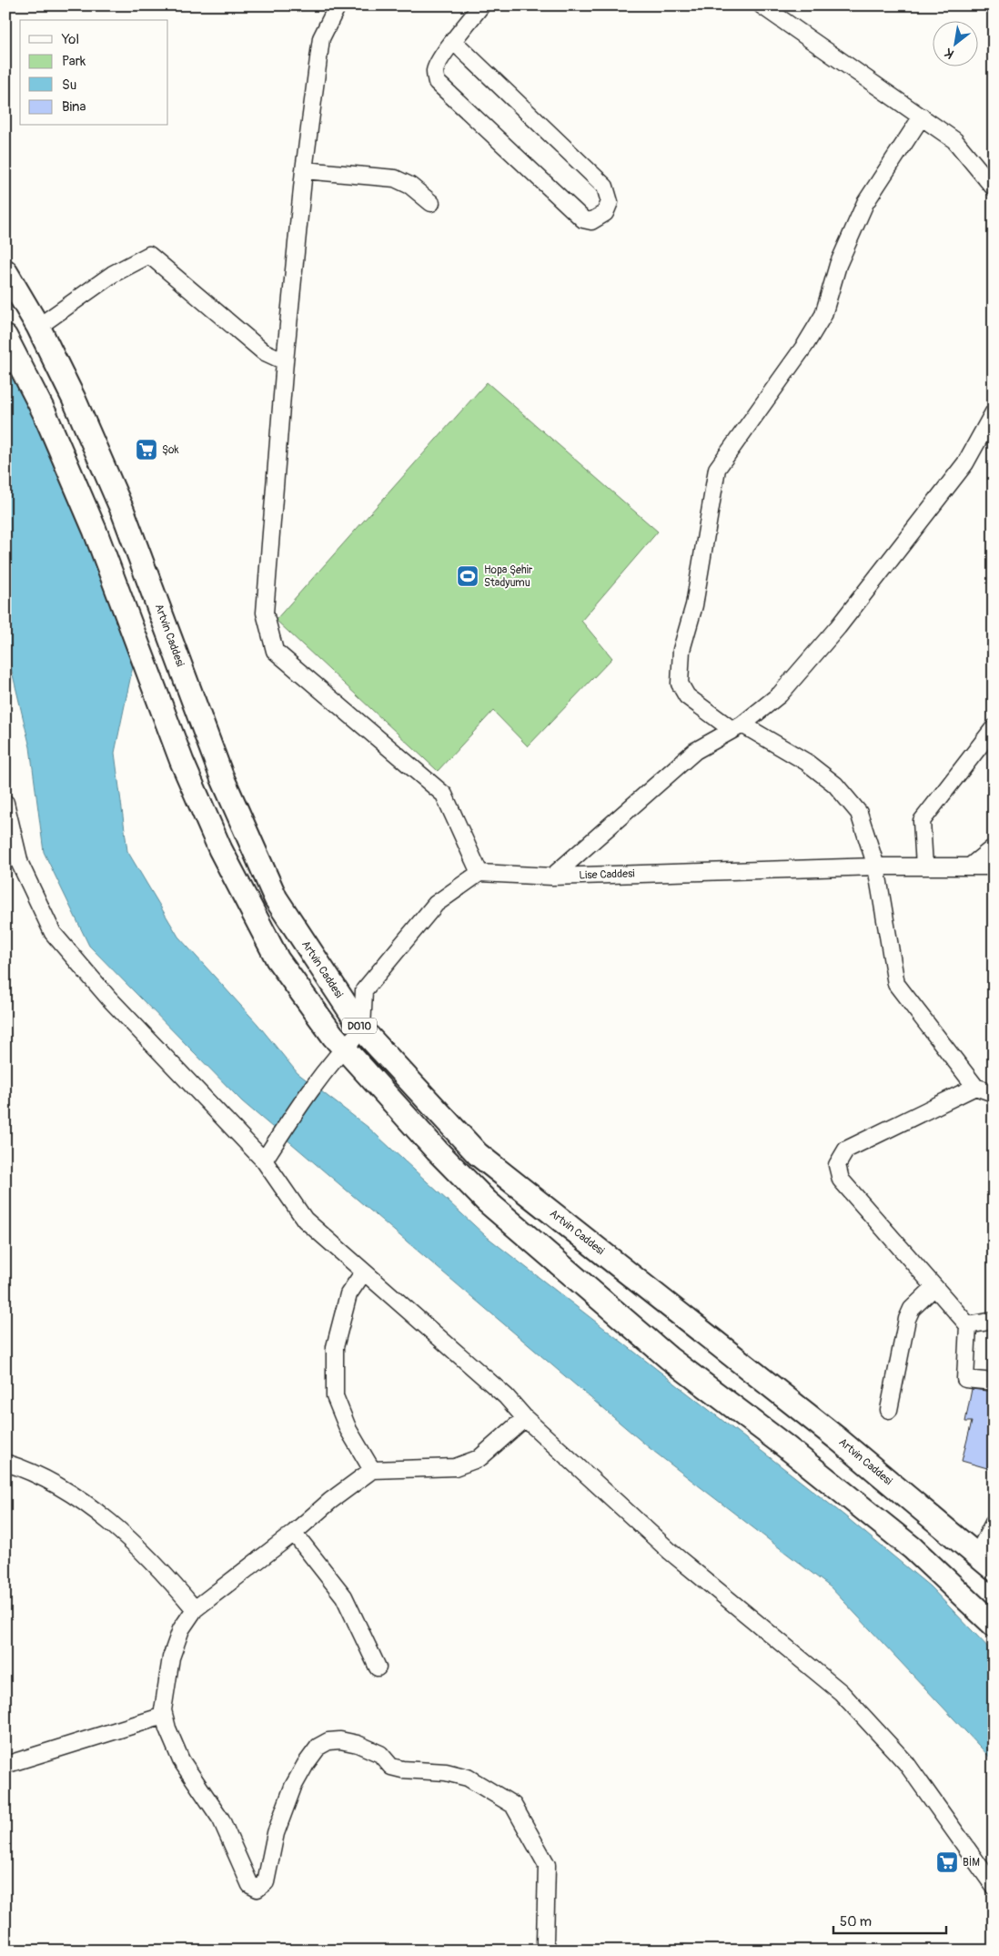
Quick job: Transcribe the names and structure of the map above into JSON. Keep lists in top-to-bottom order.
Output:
{
  "streets": {
    "highway": ["Artvin Caddesi", "D010"],
    "street": ["Lise Caddesi"]
  },
  "places": {
    "supermarket": ["Şok", "BİM"],
    "sports": ["Hopa Şehir Stadyumu"]
  },
  "legend": [
    "Yol",
    "Park",
    "Su",
    "Bina"
  ],
  "scale_bar": "50 m",
  "north": "bottom left"
}
